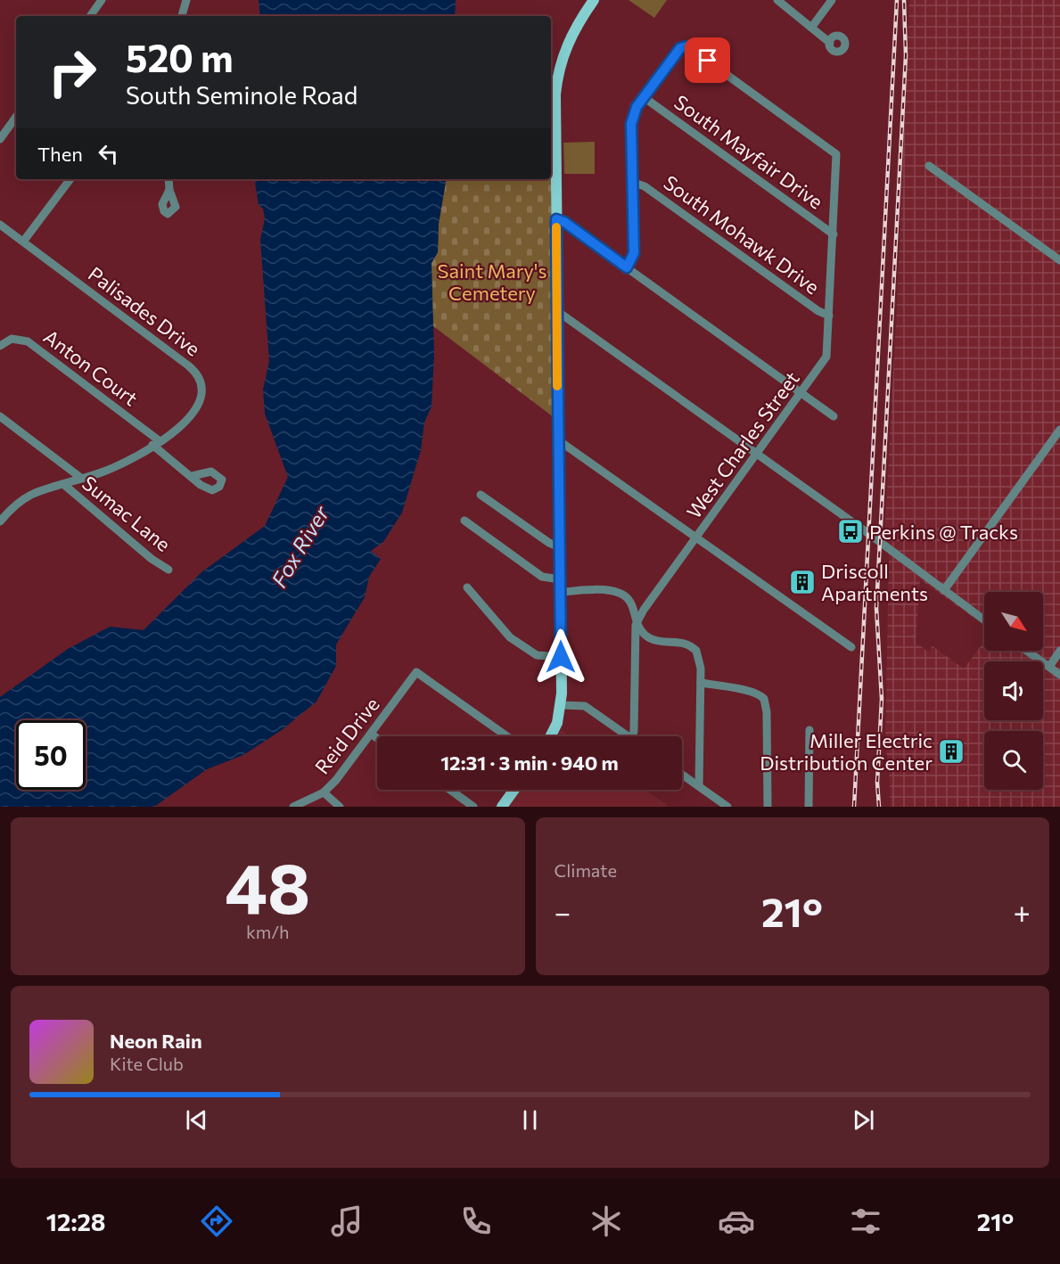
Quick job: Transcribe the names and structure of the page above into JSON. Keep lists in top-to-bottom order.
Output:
{
  "streets": {
    "street": [
      "South Mayfair Drive",
      "South Mohawk Drive",
      "Palisades Drive",
      "Anton Court",
      "West Charles Street",
      "Sumac Lane",
      "Reid Drive"
    ]
  },
  "crossings": [
    ["South Mayfair Drive", "West Charles Street"],
    ["South Mohawk Drive", "West Charles Street"],
    ["Palisades Drive", "Anton Court"],
    ["Palisades Drive", "Sumac Lane"]
  ],
  "water": ["Fox River"],
  "parks": ["Saint Mary's Cemetery"],
  "places": {
    "bus stop": ["Perkins @ Tracks"],
    "building": ["Driscoll Apartments", "Miller Electric Distribution Center"]
  },
  "north": "bottom right",
  "page": {
    "turn": ["520 m", "South Seminole Road"],
    "then": "Then",
    "limit": "50",
    "trip": "12:31 · 3 min · 940 m",
    "tile": [
      ["48", "km/h"],
      "Climate"
    ],
    "heat": ["−", "21°", "+"],
    "song": ["Neon Rain", "Kite Club"],
    "tabs": ["12:28", "21°"]
  }
}
